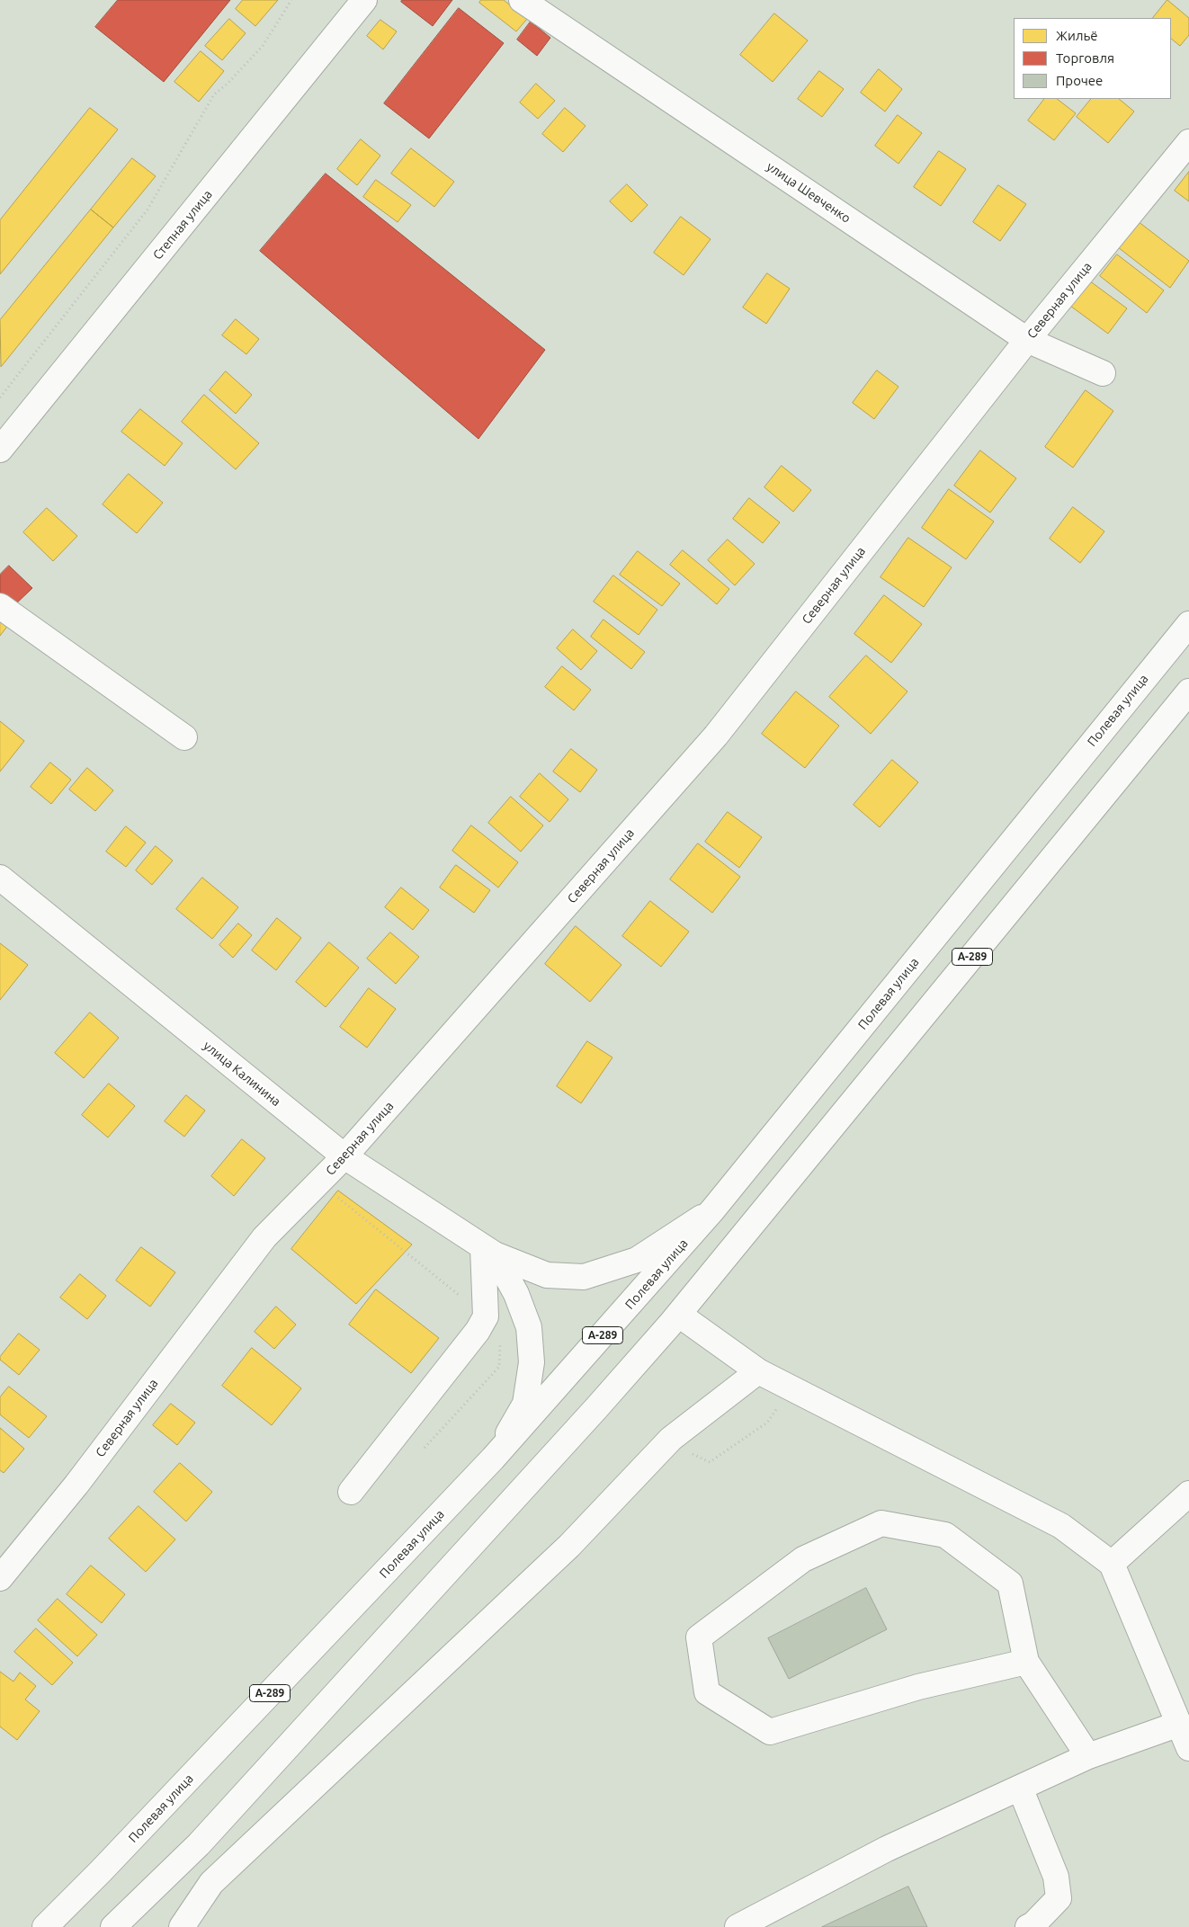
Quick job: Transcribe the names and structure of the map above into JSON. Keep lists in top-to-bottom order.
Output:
{
  "streets": {
    "main road": [
      "улица Шевченко",
      "Степная улица",
      "Северная улица",
      "Полевая улица",
      "А-289",
      "улица Калинина"
    ]
  },
  "crossings": [
    ["улица Шевченко", "Северная улица"],
    ["Северная улица", "улица Калинина"],
    ["Полевая улица", "А-289"],
    ["А-289", "улица Калинина"]
  ],
  "legend": ["Жильё", "Торговля", "Прочее"]
}
